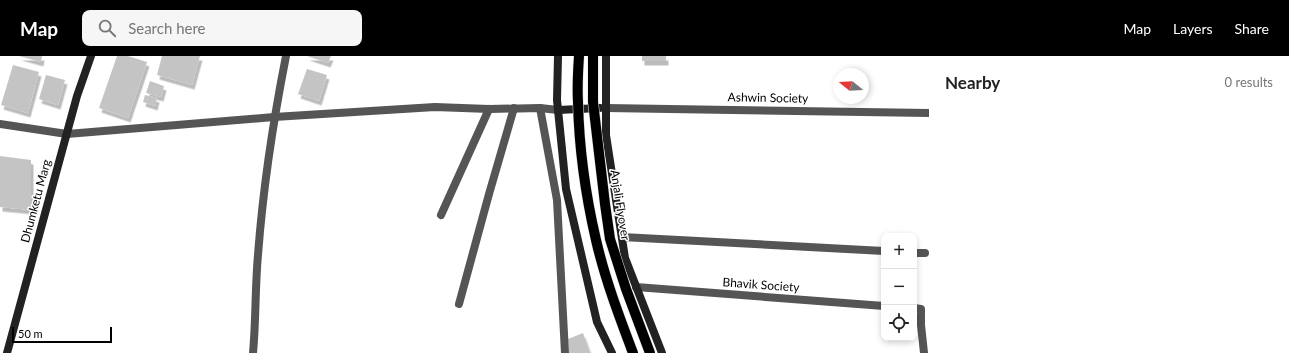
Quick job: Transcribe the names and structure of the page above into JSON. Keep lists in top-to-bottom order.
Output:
{
  "streets": {
    "main road": ["Anjali Flyover"],
    "street": ["Ashwin Society", "Dhumketu Marg", "Bhavik Society"]
  },
  "scale_bar": "50 m",
  "north": "left",
  "page": {
    "header": "Map",
    "search": "Search here",
    "nav": ["Map", "Layers", "Share"],
    "heading": ["Nearby", "0 results"],
    "map_buttons": ["+", "−"],
    "scale": "50 m"
  }
}
